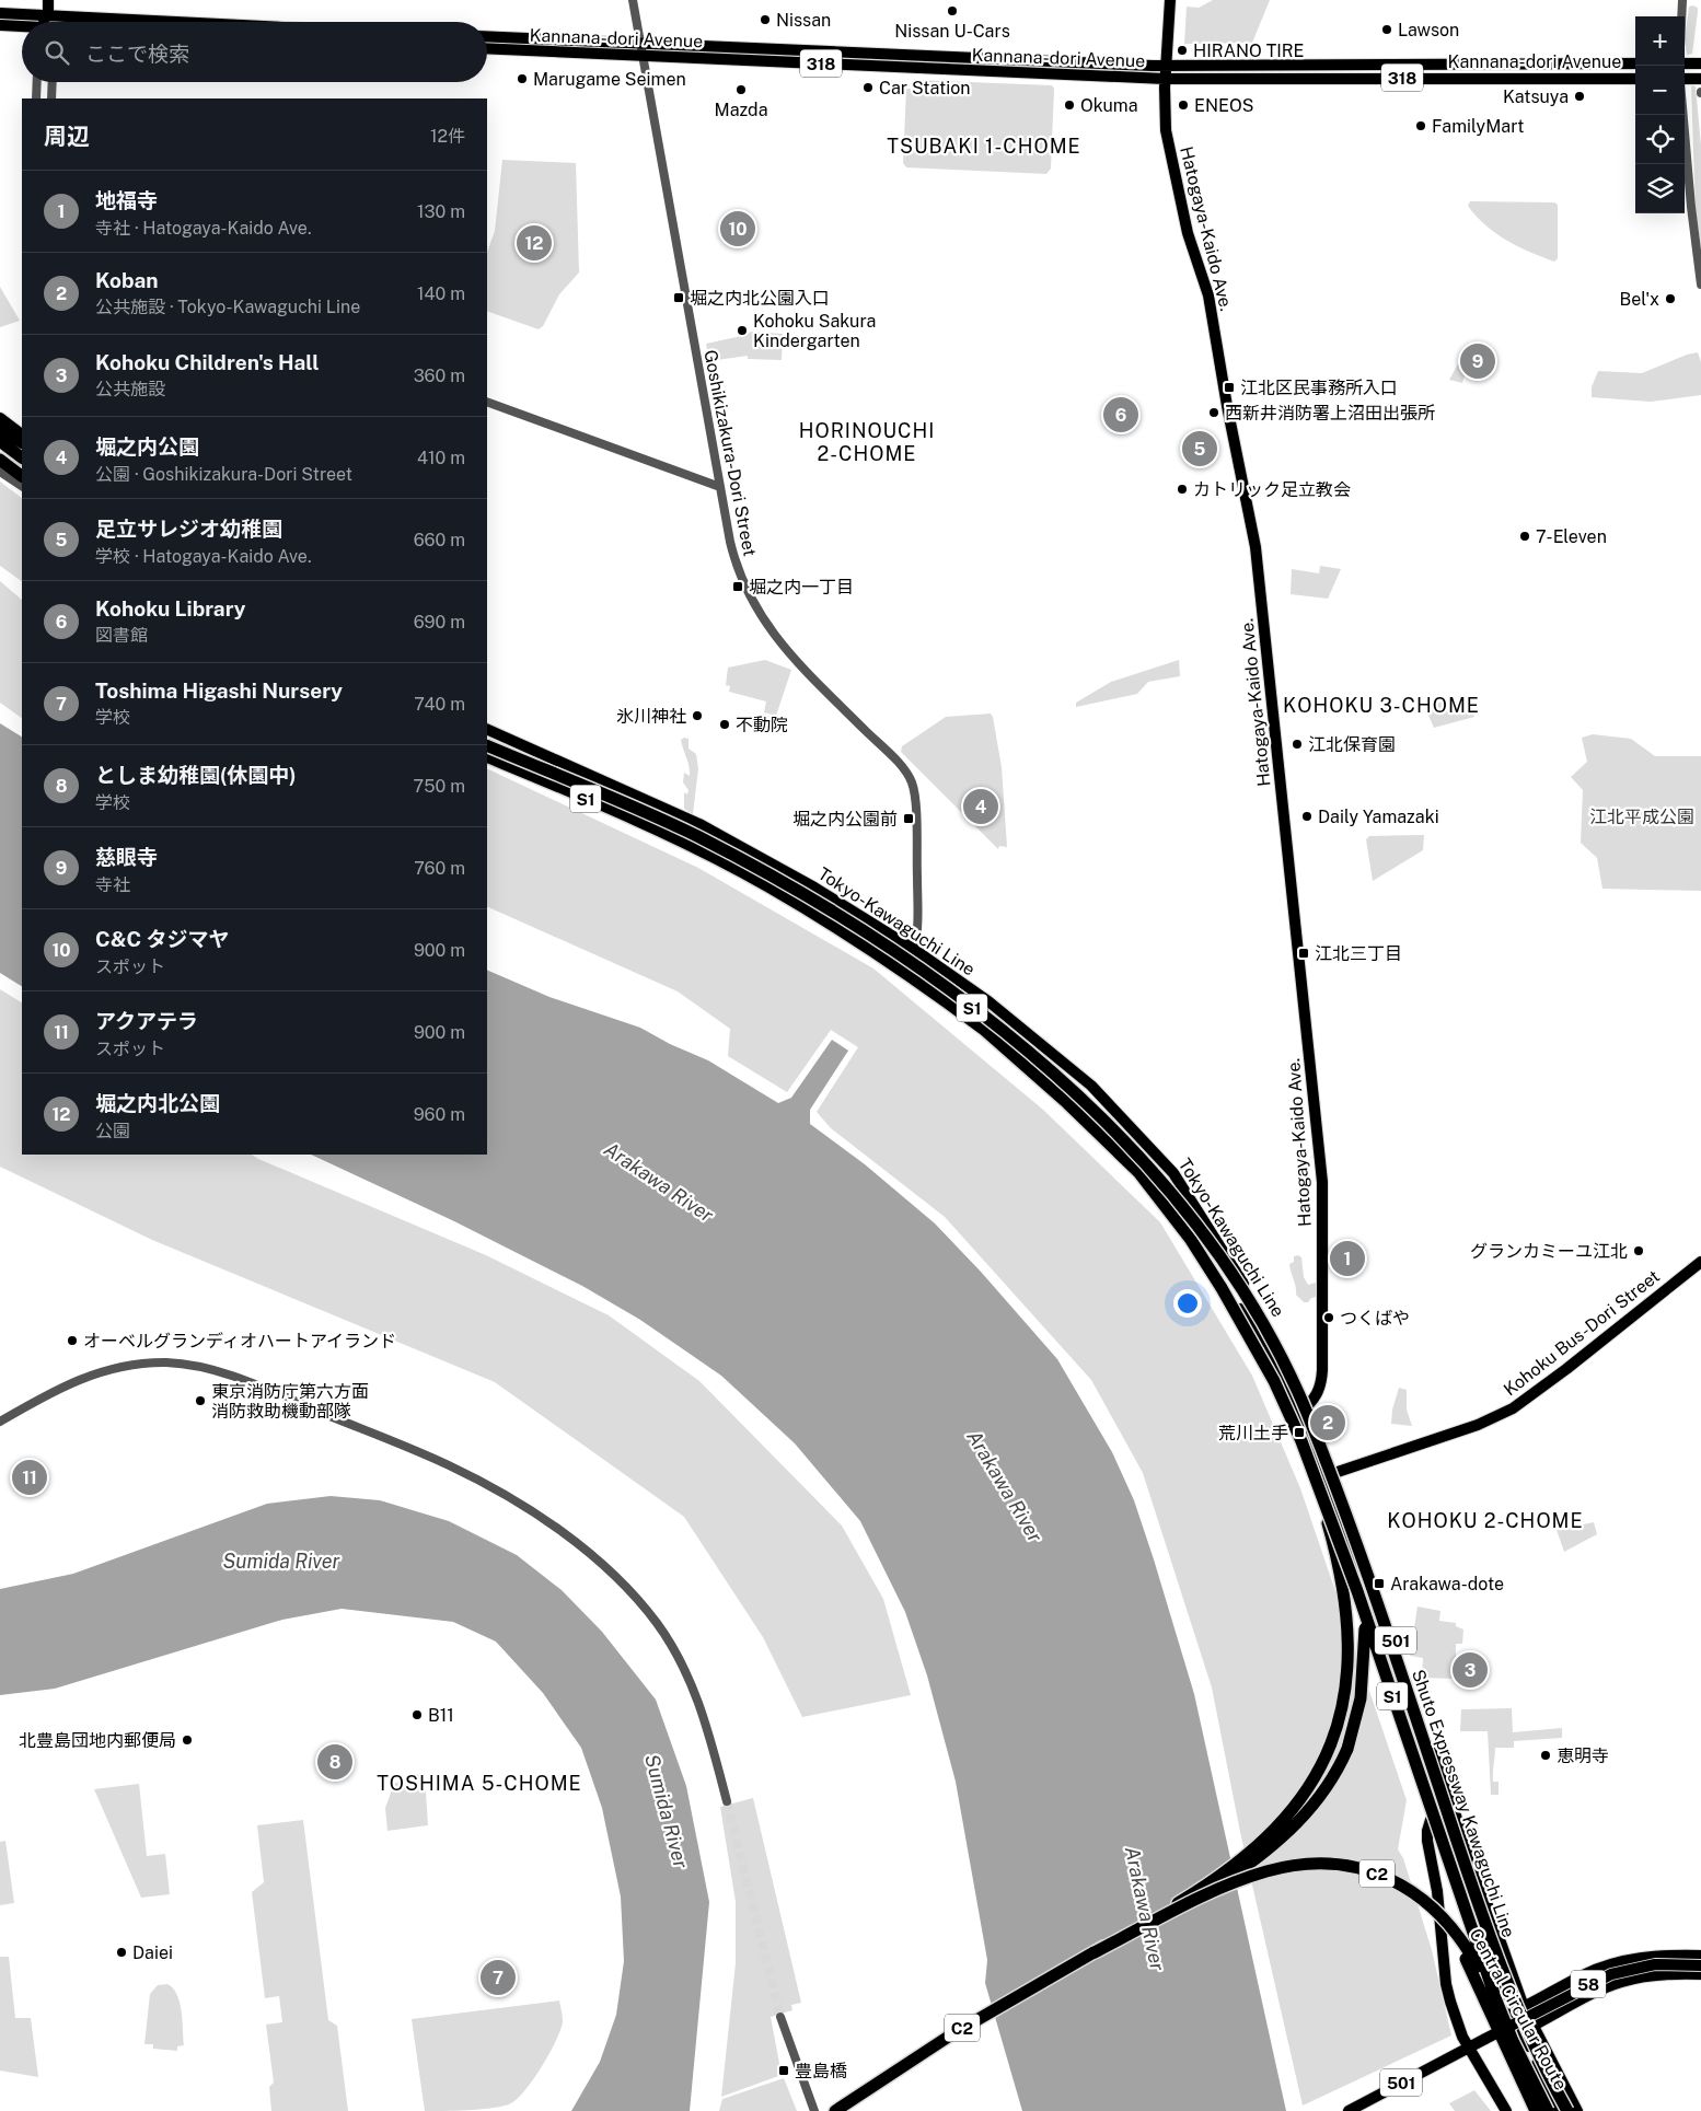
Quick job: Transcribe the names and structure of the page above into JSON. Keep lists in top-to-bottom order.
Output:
{
  "streets": {
    "highway": [
      "S1",
      "Shuto Expressway Kawaguchi Line",
      "C2",
      "Central Circular Route"
    ],
    "main road": [
      "Kannana-dori Avenue",
      "318",
      "Hatogaya-Kaido Ave.",
      "Tokyo-Kawaguchi Line",
      "Kohoku Bus-Dori Street",
      "501",
      "58"
    ],
    "street": ["Goshikizakura-Dori Street"]
  },
  "crossings": [
    ["Kannana-dori Avenue", "Hatogaya-Kaido Ave."],
    ["Kannana-dori Avenue", "Goshikizakura-Dori Street"],
    ["Hatogaya-Kaido Ave.", "Tokyo-Kawaguchi Line"],
    ["Goshikizakura-Dori Street", "Tokyo-Kawaguchi Line"],
    ["Tokyo-Kawaguchi Line", "Kohoku Bus-Dori Street"],
    ["Tokyo-Kawaguchi Line", "501"],
    ["Kohoku Bus-Dori Street", "501"],
    ["501", "58"],
    ["Shuto Expressway Kawaguchi Line", "Central Circular Route"]
  ],
  "districts": [
    "TSUBAKI 1-CHOME",
    "HORINOUCHI 2-CHOME",
    "KOHOKU 3-CHOME",
    "KOHOKU 2-CHOME",
    "TOSHIMA 5-CHOME"
  ],
  "water": ["Arakawa River", "Sumida River"],
  "parks": ["江北平成公園"],
  "places": {
    "other": [
      "Nissan U-Cars",
      "Nissan",
      "Lawson",
      "HIRANO TIRE",
      "Marugame Seimen",
      "Car Station",
      "Mazda",
      "Katsuya",
      "Okuma",
      "ENEOS",
      "FamilyMart",
      "Bel'x",
      "Kohoku Sakura Kindergarten",
      "西新井消防署上沼田出張所",
      "カトリック足立教会",
      "7-Eleven",
      "氷川神社",
      "不動院",
      "江北保育園",
      "Daily Yamazaki",
      "グランカミーユ江北",
      "つくばや",
      "オーベルグランディオハートアイランド",
      "東京消防庁第六方面 消防救助機動部隊",
      "B11",
      "北豊島団地内郵便局",
      "恵明寺",
      "Daiei"
    ],
    "transit": [
      "堀之内北公園入口",
      "江北区民事務所入口",
      "堀之内一丁目",
      "堀之内公園前",
      "江北三丁目",
      "荒川土手",
      "Arakawa-dote",
      "豊島橋"
    ]
  },
  "page": {
    "map_buttons": ["+", "−"],
    "search": "ここで検索",
    "heading": ["周辺", "12件"],
    "list": [
      {
        "mark": "1",
        "name": "地福寺",
        "note": "寺社 · Hatogaya-Kaido Ave.",
        "value": "130 m"
      },
      {
        "mark": "2",
        "name": "Koban",
        "note": "公共施設 · Tokyo-Kawaguchi Line",
        "value": "140 m"
      },
      {
        "mark": "3",
        "name": "Kohoku Children's Hall",
        "note": "公共施設",
        "value": "360 m"
      },
      {
        "mark": "4",
        "name": "堀之内公園",
        "note": "公園 · Goshikizakura-Dori Street",
        "value": "410 m"
      },
      {
        "mark": "5",
        "name": "足立サレジオ幼稚園",
        "note": "学校 · Hatogaya-Kaido Ave.",
        "value": "660 m"
      },
      {
        "mark": "6",
        "name": "Kohoku Library",
        "note": "図書館",
        "value": "690 m"
      },
      {
        "mark": "7",
        "name": "Toshima Higashi Nursery",
        "note": "学校",
        "value": "740 m"
      },
      {
        "mark": "8",
        "name": "としま幼稚園(休園中)",
        "note": "学校",
        "value": "750 m"
      },
      {
        "mark": "9",
        "name": "慈眼寺",
        "note": "寺社",
        "value": "760 m"
      },
      {
        "mark": "10",
        "name": "C&C タジマヤ",
        "note": "スポット",
        "value": "900 m"
      },
      {
        "mark": "11",
        "name": "アクアテラ",
        "note": "スポット",
        "value": "900 m"
      },
      {
        "mark": "12",
        "name": "堀之内北公園",
        "note": "公園",
        "value": "960 m"
      }
    ],
    "pins": [
      "10",
      "12",
      "9",
      "6",
      "5",
      "4",
      "1",
      "2",
      "11",
      "3",
      "8",
      "7"
    ]
  }
}
